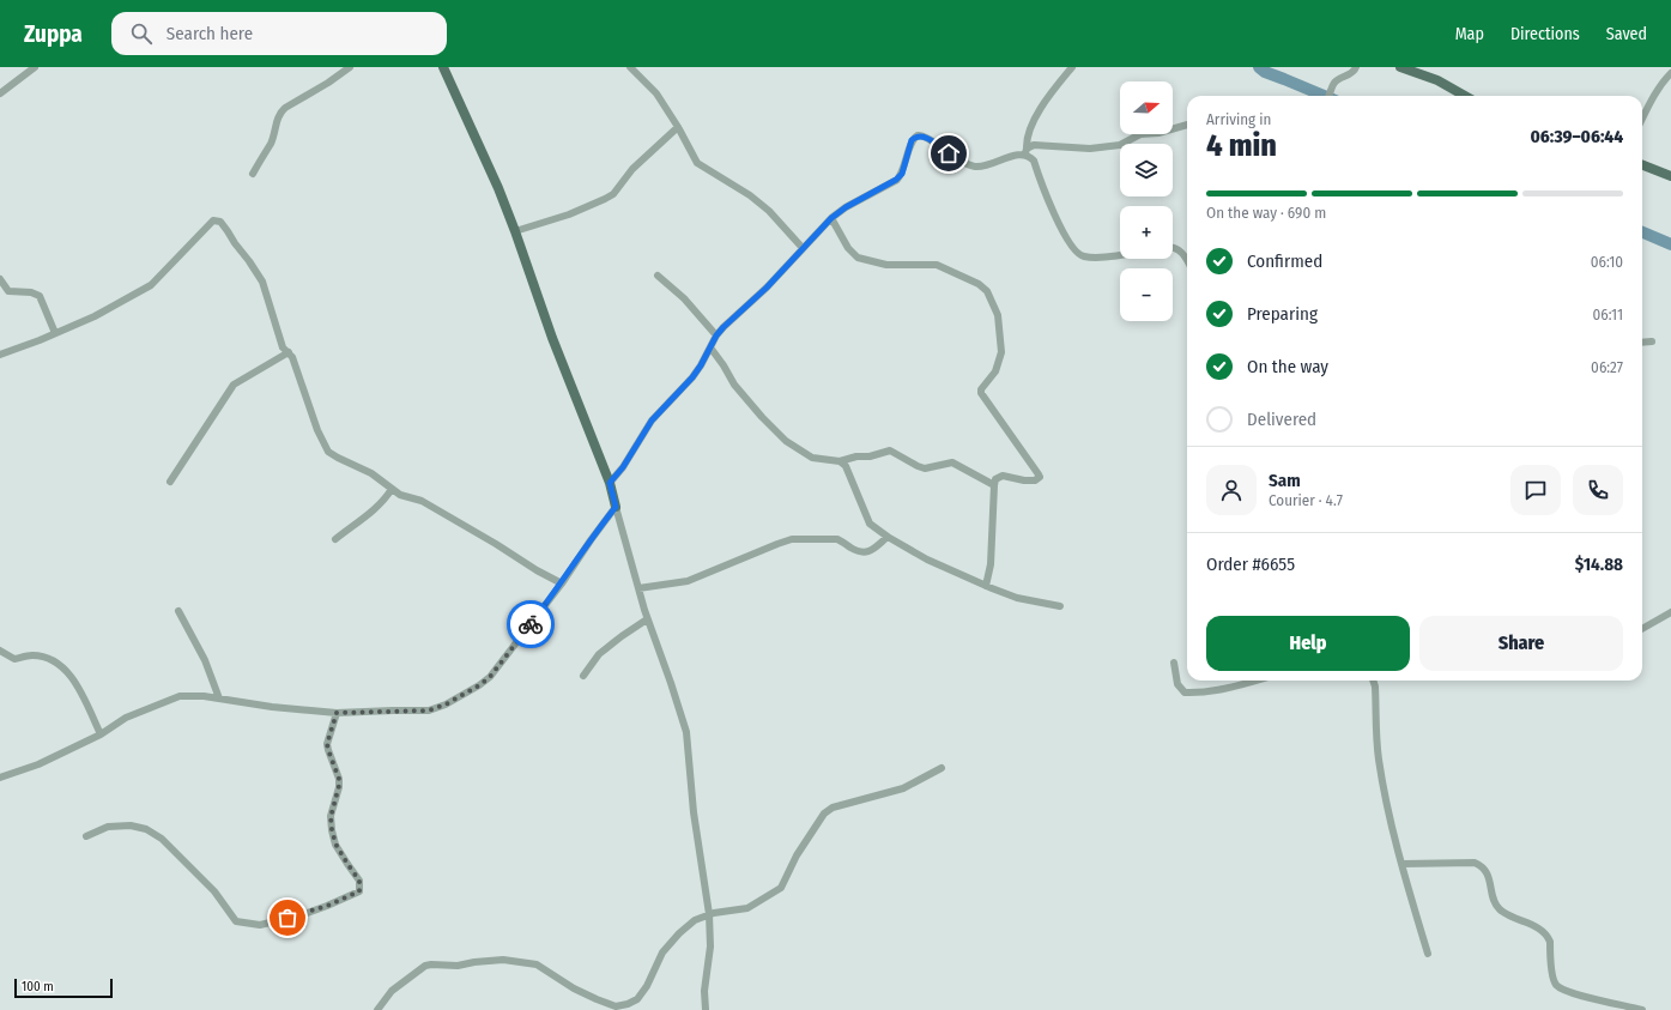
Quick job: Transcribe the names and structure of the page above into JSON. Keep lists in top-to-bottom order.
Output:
{
  "scale_bar": "100 m",
  "north": "right",
  "page": {
    "header": "Zuppa",
    "search": "Search here",
    "nav": ["Map", "Directions", "Saved"],
    "map_buttons": ["+", "−"],
    "heading": ["4 min", "Arriving in", "06:39–06:44"],
    "panel": [
      "Sam",
      "Courier · 4.7",
      "Order #6655",
      "$14.88"
    ],
    "bar": "On the way · 690 m",
    "list": [
      ["Confirmed", "06:10"],
      ["Preparing", "06:11"],
      ["On the way", "06:27"],
      "Delivered"
    ],
    "buttons": ["Help", "Share"],
    "scale": "100 m"
  }
}
